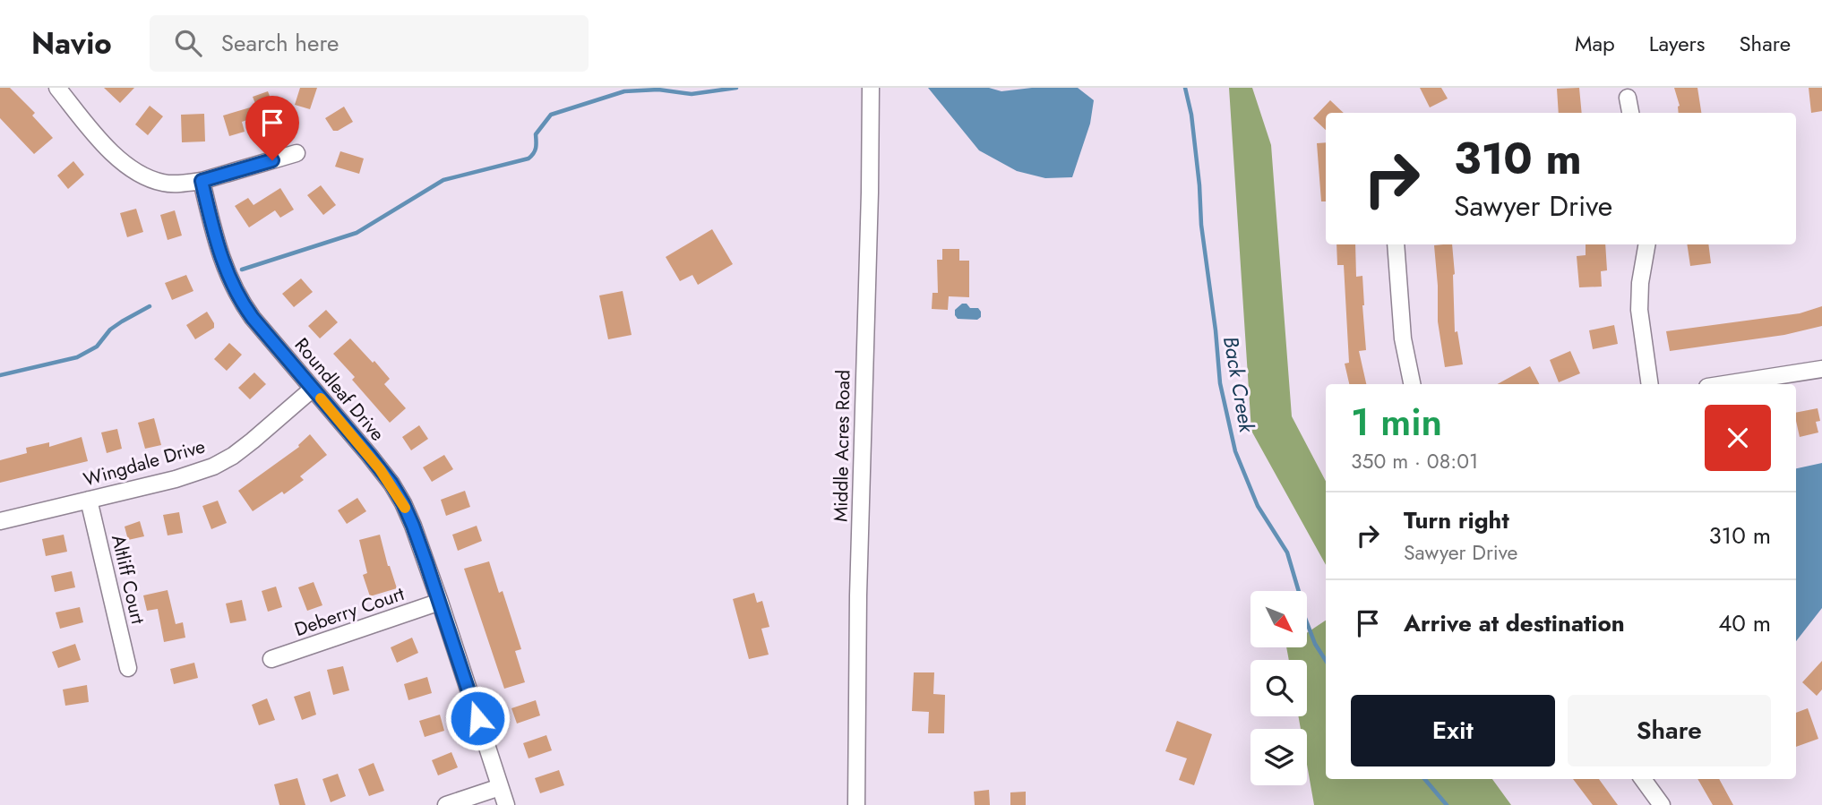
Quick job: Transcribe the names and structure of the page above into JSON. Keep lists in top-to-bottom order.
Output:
{
  "streets": {
    "street": [
      "Roundleaf Drive",
      "Middle Acres Road",
      "Wingdale Drive",
      "Altliff Court",
      "Deberry Court"
    ]
  },
  "crossings": [
    ["Roundleaf Drive", "Wingdale Drive"],
    ["Roundleaf Drive", "Deberry Court"],
    ["Wingdale Drive", "Altliff Court"]
  ],
  "water": ["Back Creek"],
  "north": "bottom right",
  "page": {
    "header": "Navio",
    "search": "Search here",
    "nav": ["Map", "Layers", "Share"],
    "turn": ["310 m", "Sawyer Drive"],
    "heading": ["1 min", "350 m · 08:01"],
    "list": [
      {
        "name": "Turn right",
        "note": "Sawyer Drive",
        "value": "310 m"
      },
      {
        "name": "Arrive at destination",
        "value": "40 m"
      }
    ],
    "buttons": ["Exit", "Share"]
  }
}
